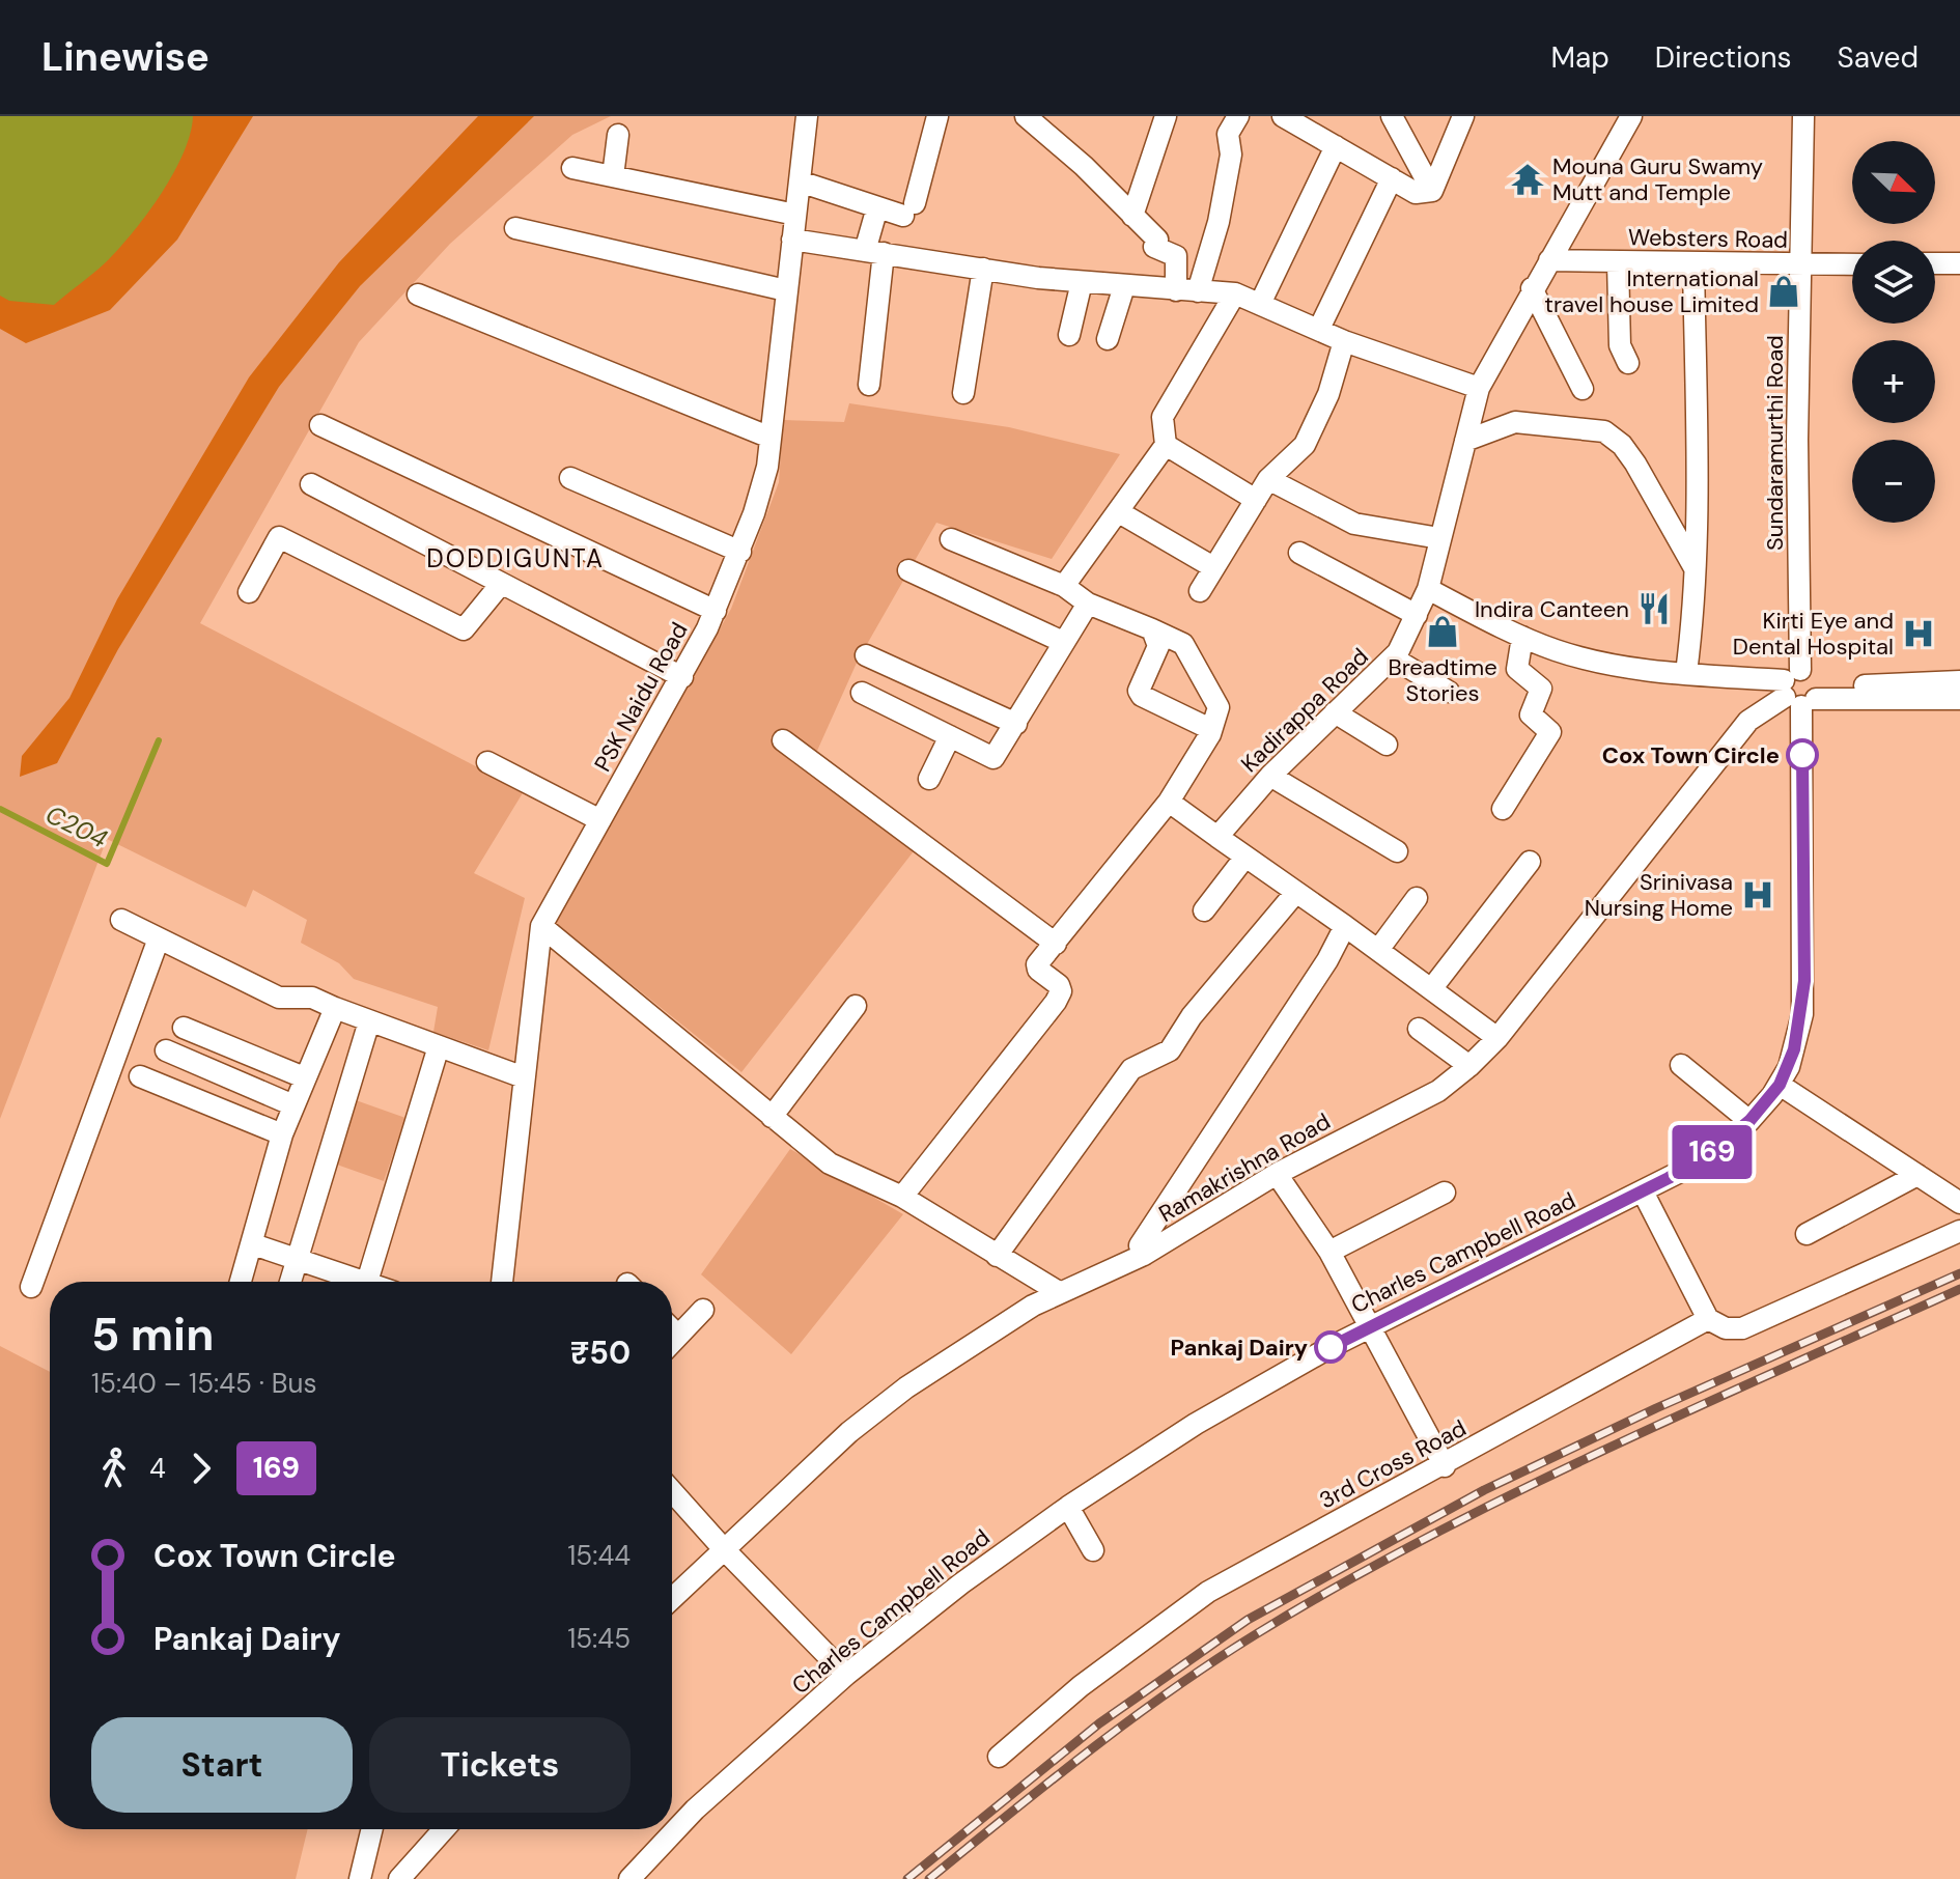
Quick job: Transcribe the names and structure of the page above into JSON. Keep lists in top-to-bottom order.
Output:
{
  "streets": {
    "street": [
      "Websters Road",
      "Sundaramurthi Road",
      "PSK Naidu Road",
      "Kadirappa Road",
      "Ramakrishna Road",
      "Charles Campbell Road",
      "3rd Cross Road"
    ]
  },
  "crossings": [
    ["Websters Road", "Sundaramurthi Road"],
    ["Websters Road", "Kadirappa Road"],
    ["Sundaramurthi Road", "Ramakrishna Road"],
    ["Sundaramurthi Road", "Charles Campbell Road"],
    ["Ramakrishna Road", "Charles Campbell Road"]
  ],
  "districts": ["DODDIGUNTA"],
  "water": ["C204"],
  "places": {
    "temple": ["Mouna Guru Swamy Mutt and Temple"],
    "shop": ["International travel house Limited", "Breadtime Stories"],
    "restaurant": ["Indira Canteen"],
    "hospital": ["Kirti Eye and Dental Hospital", "Srinivasa Nursing Home"],
    "other": ["Cox Town Circle", "Pankaj Dairy"]
  },
  "lines": ["bus line 169"],
  "north": "bottom right",
  "page": {
    "header": "Linewise",
    "nav": ["Map", "Directions", "Saved"],
    "on_map": "169",
    "map_buttons": ["+", "−"],
    "heading": ["5 min", "15:40 – 15:45 · Bus", "₹50"],
    "legs": ["4", "169"],
    "list": [
      {
        "name": "Cox Town Circle",
        "value": "15:44"
      },
      {
        "name": "Pankaj Dairy",
        "value": "15:45"
      }
    ],
    "buttons": ["Start", "Tickets"]
  }
}
